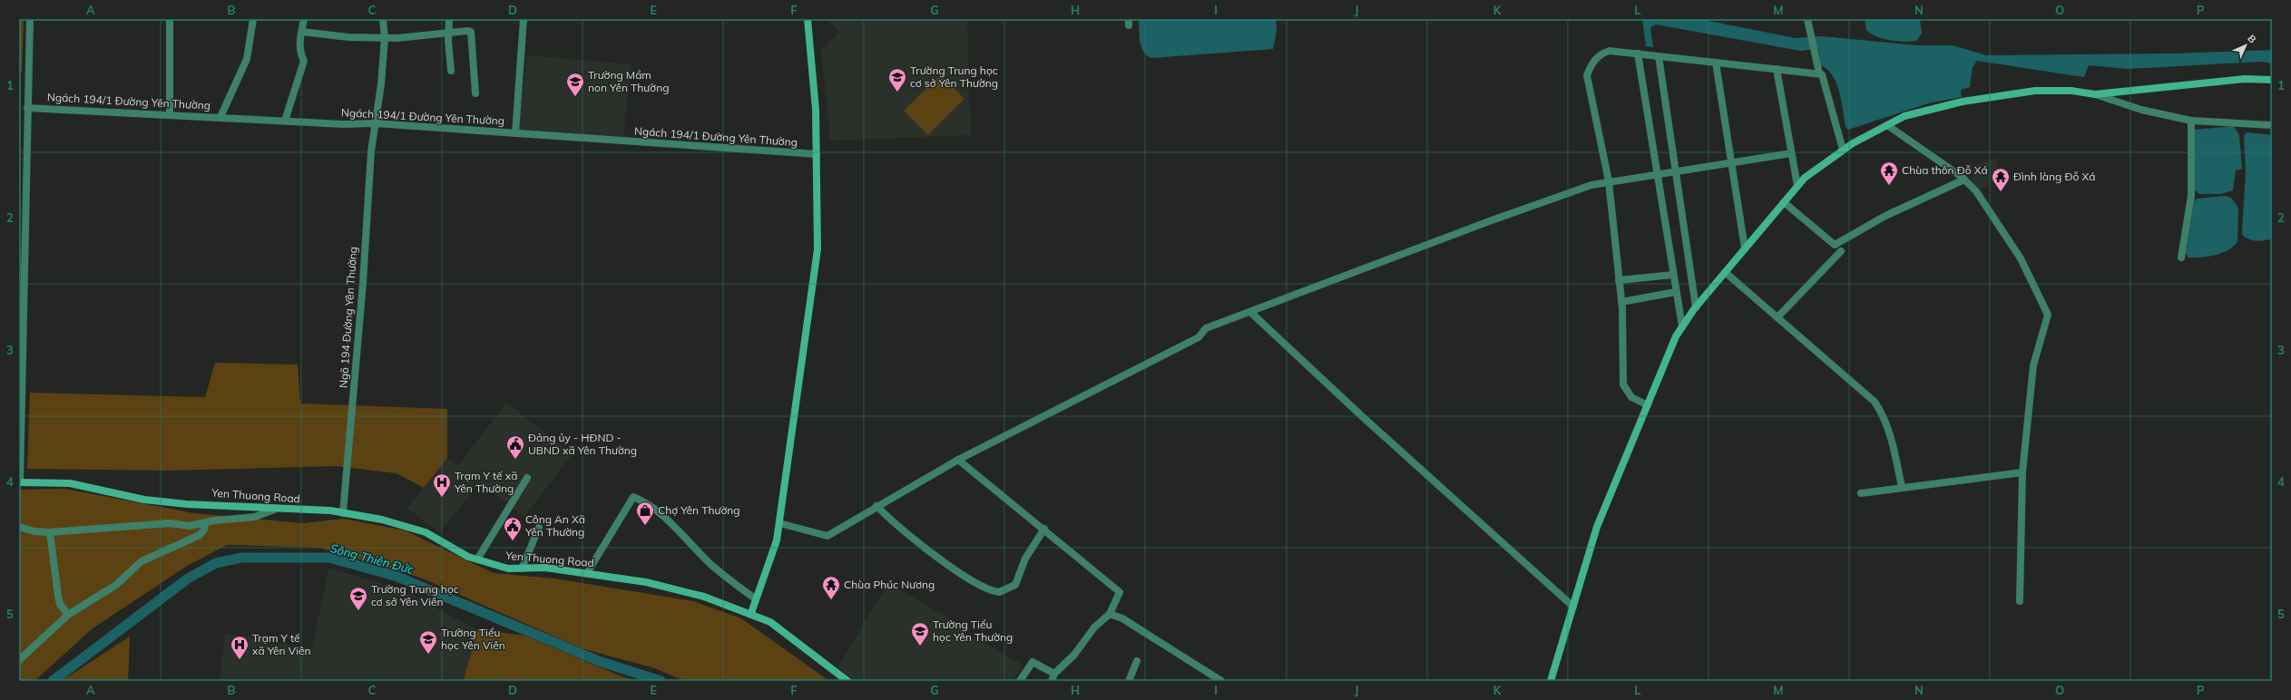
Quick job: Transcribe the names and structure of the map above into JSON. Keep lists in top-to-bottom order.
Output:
{
  "streets": {
    "main road": ["Yen Thuong Road"],
    "street": ["Ngách 194/1 Đường Yên Thường", "Ngõ 194 Đường Yên Thường"]
  },
  "crossings": [
    ["Ngách 194/1 Đường Yên Thường", "Ngõ 194 Đường Yên Thường"],
    ["Ngõ 194 Đường Yên Thường", "Yen Thuong Road"]
  ],
  "water": ["Sông Thiên Đức"],
  "places": {
    "school or university": [
      "Trường Trung học cơ sở Yên Thường",
      "Trường Mầm non Yên Thường",
      "Trường Trung học cơ sở Yên Viên",
      "Trường Tiểu học Yên Thường",
      "Trường Tiểu học Yên Viên"
    ],
    "temple": ["Chùa thôn Đỗ Xá", "Đình làng Đỗ Xá", "Chùa Phúc Nương"],
    "public building": ["Đảng ủy - HĐND - UBND xã Yên Thường", "Công An Xã Yên Thường"],
    "hospital": ["Trạm Y tế xã Yên Thường", "Trạm Y tế xã Yên Viên"],
    "shop": ["Chợ Yên Thường"]
  },
  "north": "top right",
  "grid": {
    "columns": [
      "A",
      "B",
      "C",
      "D",
      "E",
      "F",
      "G",
      "H",
      "I",
      "J",
      "K",
      "L",
      "M",
      "N",
      "O",
      "P"
    ],
    "rows": [
      "1",
      "2",
      "3",
      "4",
      "5"
    ]
  }
}
